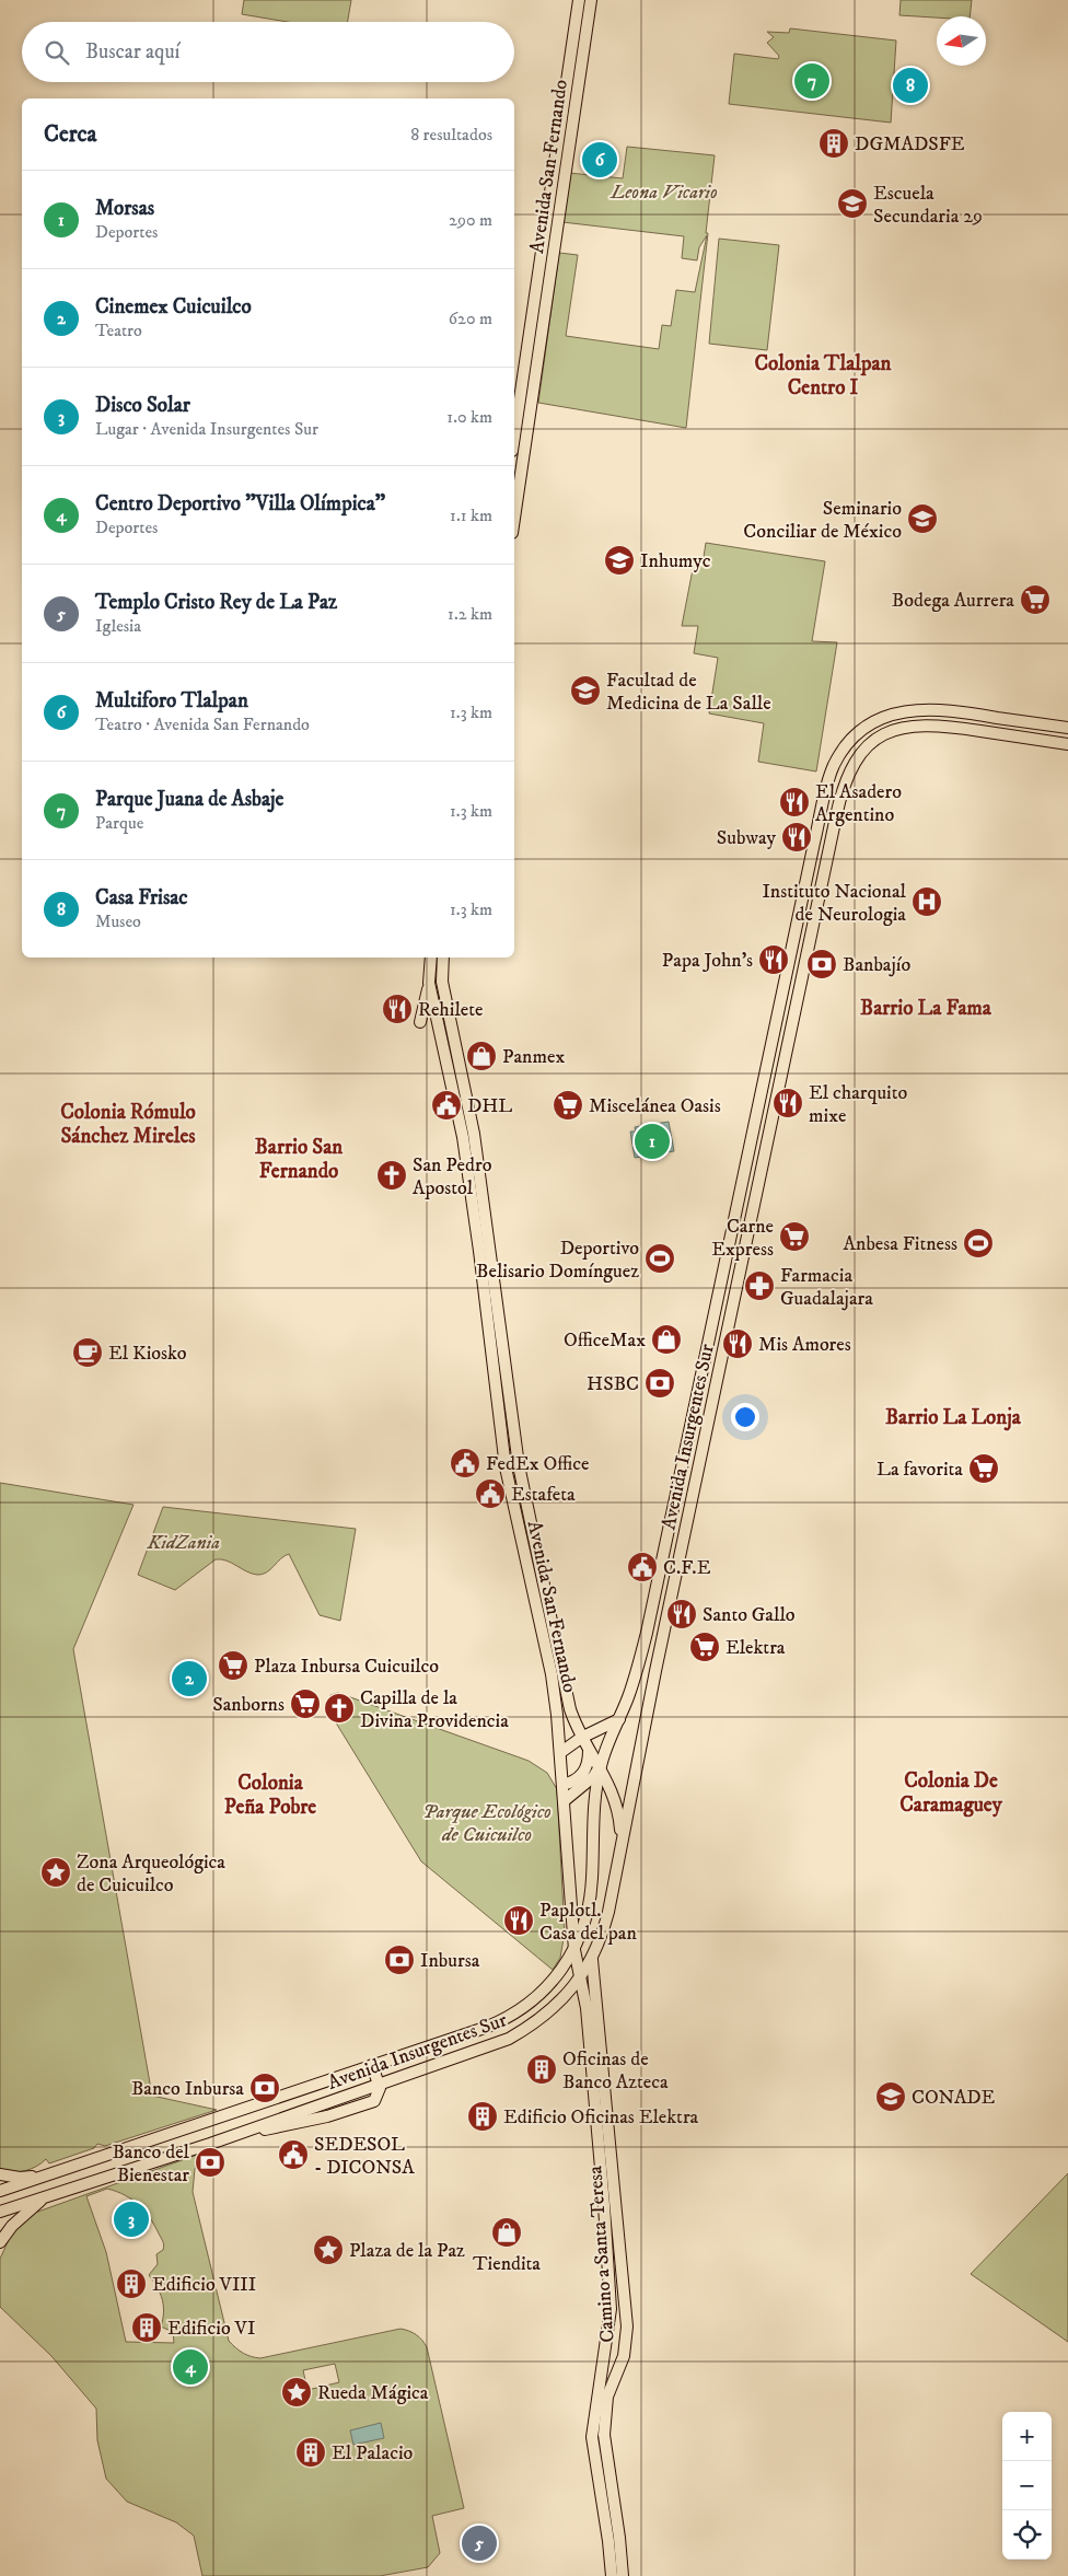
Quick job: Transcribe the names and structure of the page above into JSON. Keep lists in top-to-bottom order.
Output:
{
  "streets": {
    "main road": ["Avenida San Fernando", "Avenida Insurgentes Sur", "Camino a Santa Teresa"]
  },
  "crossings": [
    ["Avenida San Fernando", "Avenida Insurgentes Sur"],
    ["Avenida San Fernando", "Camino a Santa Teresa"],
    ["Avenida Insurgentes Sur", "Camino a Santa Teresa"]
  ],
  "districts": [
    "Colonia Tlalpan Centro I",
    "Barrio La Fama",
    "Colonia Rómulo Sánchez Mireles",
    "Barrio San Fernando",
    "Barrio La Lonja",
    "Colonia De Caramaguey",
    "Colonia Peña Pobre"
  ],
  "parks": ["Leona Vicario", "KidZania", "Parque Ecológico de Cuicuilco"],
  "places": {
    "building": [
      "DGMADSFE",
      "Oficinas de Banco Azteca",
      "Edificio Oficinas Elektra",
      "Edificio VIII",
      "Edificio VI",
      "El Palacio"
    ],
    "school or university": [
      "Escuela Secundaria 29",
      "Seminario Conciliar de México",
      "Inhumyc",
      "Facultad de Medicina de La Salle",
      "CONADE"
    ],
    "supermarket": [
      "Bodega Aurrera",
      "Miscelánea Oasis",
      "Carne Express",
      "La favorita",
      "Elektra",
      "Plaza Inbursa Cuicuilco",
      "Sanborns"
    ],
    "restaurant": [
      "El Asadero Argentino",
      "Subway",
      "Papa John's",
      "Rehilete",
      "El charquito mixe",
      "Mis Amores",
      "Santo Gallo",
      "Paplotl. Casa del pan"
    ],
    "hospital": ["Instituto Nacional de Neurologia"],
    "bank": [
      "Banbajío",
      "HSBC",
      "Inbursa",
      "Banco Inbursa",
      "Banco del Bienestar"
    ],
    "shop": ["Panmex", "OfficeMax", "Tiendita"],
    "public building": [
      "DHL",
      "FedEx Office",
      "Estafeta",
      "C.F.E",
      "SEDESOL - DICONSA"
    ],
    "church": ["San Pedro Apostol", "Capilla de la Divina Providencia"],
    "sports": ["Anbesa Fitness", "Deportivo Belisario Domínguez"],
    "pharmacy": ["Farmacia Guadalajara"],
    "cafe": ["El Kiosko"],
    "place": ["Zona Arqueológica de Cuicuilco", "Plaza de la Paz", "Rueda Mágica"]
  },
  "north": "left",
  "page": {
    "search": "Buscar aquí",
    "pins": [
      "7",
      "8",
      "6",
      "1",
      "2",
      "3",
      "4",
      "5"
    ],
    "heading": ["Cerca", "8 resultados"],
    "list": [
      {
        "mark": "1",
        "name": "Morsas",
        "note": "Deportes",
        "value": "290 m"
      },
      {
        "mark": "2",
        "name": "Cinemex Cuicuilco",
        "note": "Teatro",
        "value": "620 m"
      },
      {
        "mark": "3",
        "name": "Disco Solar",
        "note": "Lugar · Avenida Insurgentes Sur",
        "value": "1.0 km"
      },
      {
        "mark": "4",
        "name": "Centro Deportivo \"Villa Olímpica\"",
        "note": "Deportes",
        "value": "1.1 km"
      },
      {
        "mark": "5",
        "name": "Templo Cristo Rey de La Paz",
        "note": "Iglesia",
        "value": "1.2 km"
      },
      {
        "mark": "6",
        "name": "Multiforo Tlalpan",
        "note": "Teatro · Avenida San Fernando",
        "value": "1.3 km"
      },
      {
        "mark": "7",
        "name": "Parque Juana de Asbaje",
        "note": "Parque",
        "value": "1.3 km"
      },
      {
        "mark": "8",
        "name": "Casa Frisac",
        "note": "Museo",
        "value": "1.3 km"
      }
    ],
    "map_buttons": ["+", "−"]
  }
}
